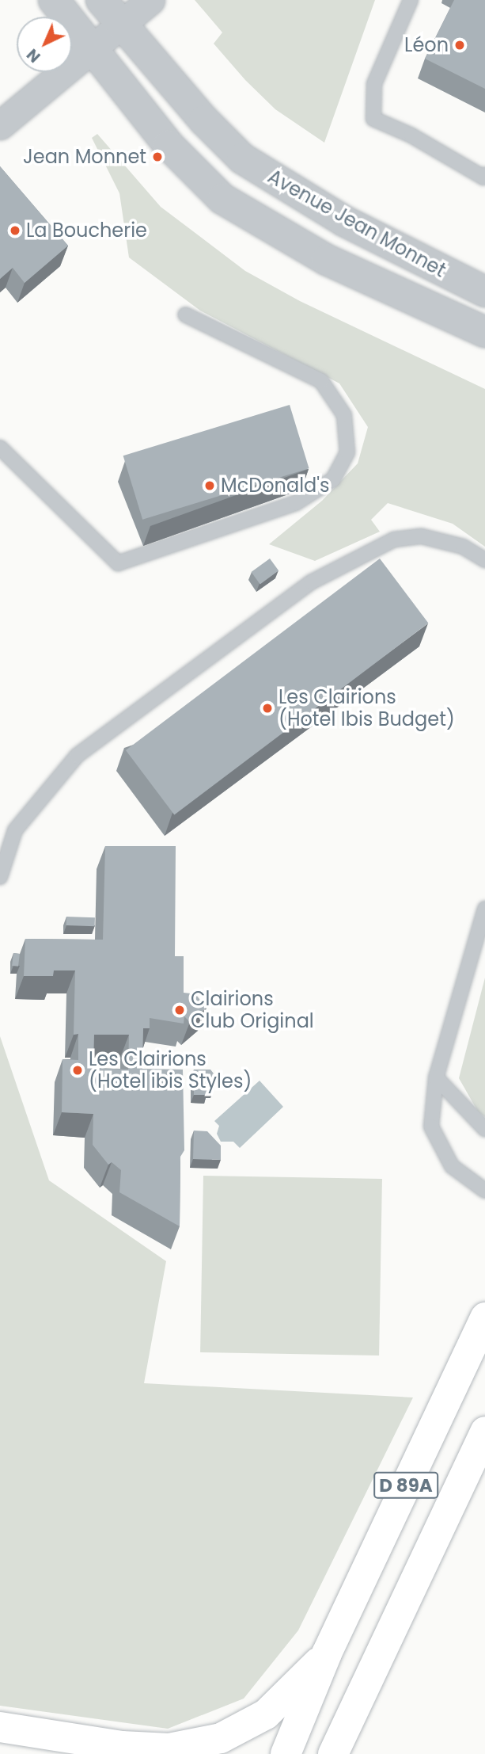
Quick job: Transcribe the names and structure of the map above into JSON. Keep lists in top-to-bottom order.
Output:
{
  "streets": {
    "main road": ["D 89A"],
    "street": ["Avenue Jean Monnet"]
  },
  "places": [
    "Léon",
    "Jean Monnet",
    "La Boucherie",
    "McDonald's",
    "Les Clairions (Hotel Ibis Budget)",
    "Clairions Club Original",
    "Les Clairions (Hotel ibis Styles)"
  ],
  "north": "bottom left"
}
